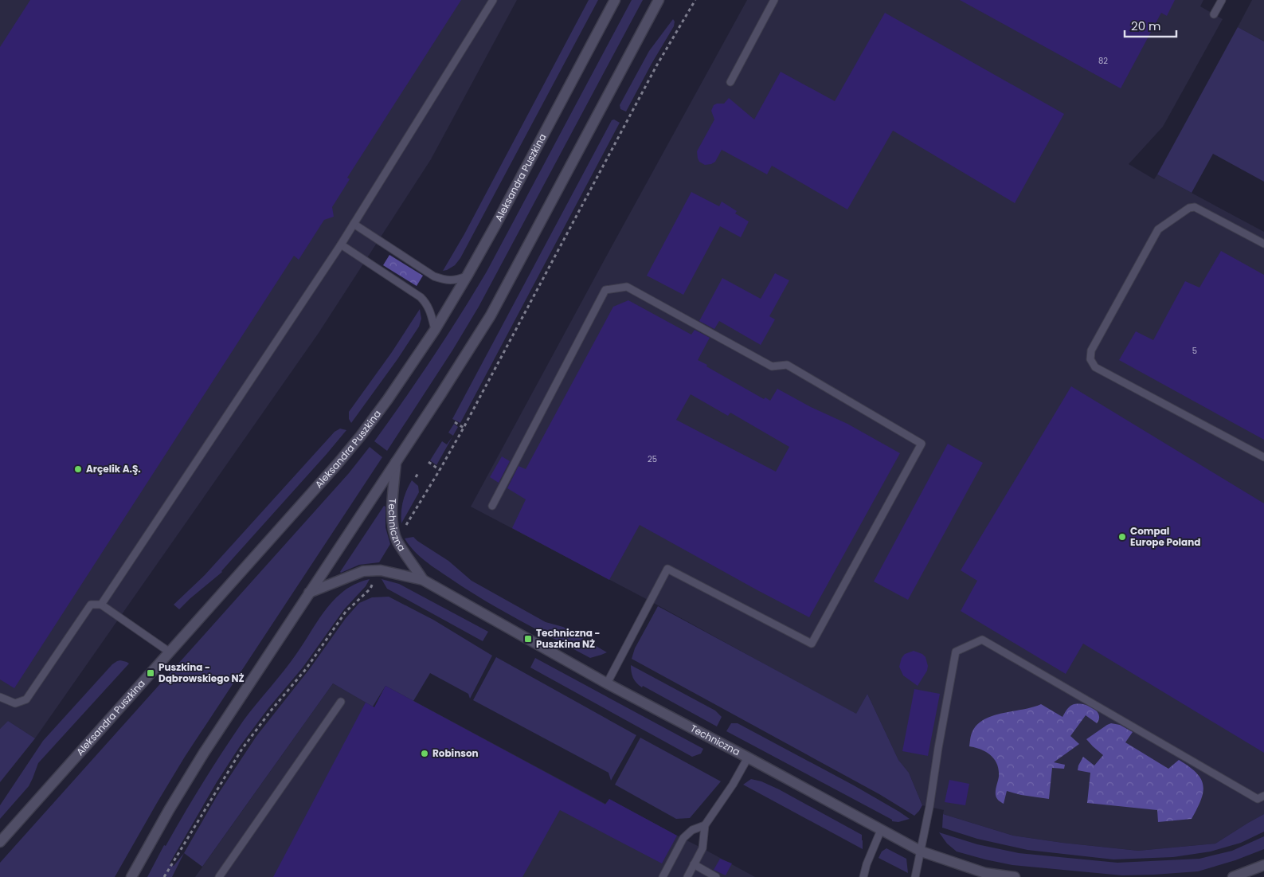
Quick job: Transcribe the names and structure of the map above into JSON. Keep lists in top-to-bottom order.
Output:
{
  "streets": {
    "main road": ["Aleksandra Puszkina", "Techniczna"]
  },
  "places": {
    "other": ["Arçelik A.Ş.", "Compal Europe Poland", "Robinson"],
    "transit": ["Techniczna - Puszkina NŻ", "Puszkina - Dąbrowskiego NŻ"]
  },
  "house_numbers": ["82", "5", "25"],
  "scale_bar": "20 m"
}
